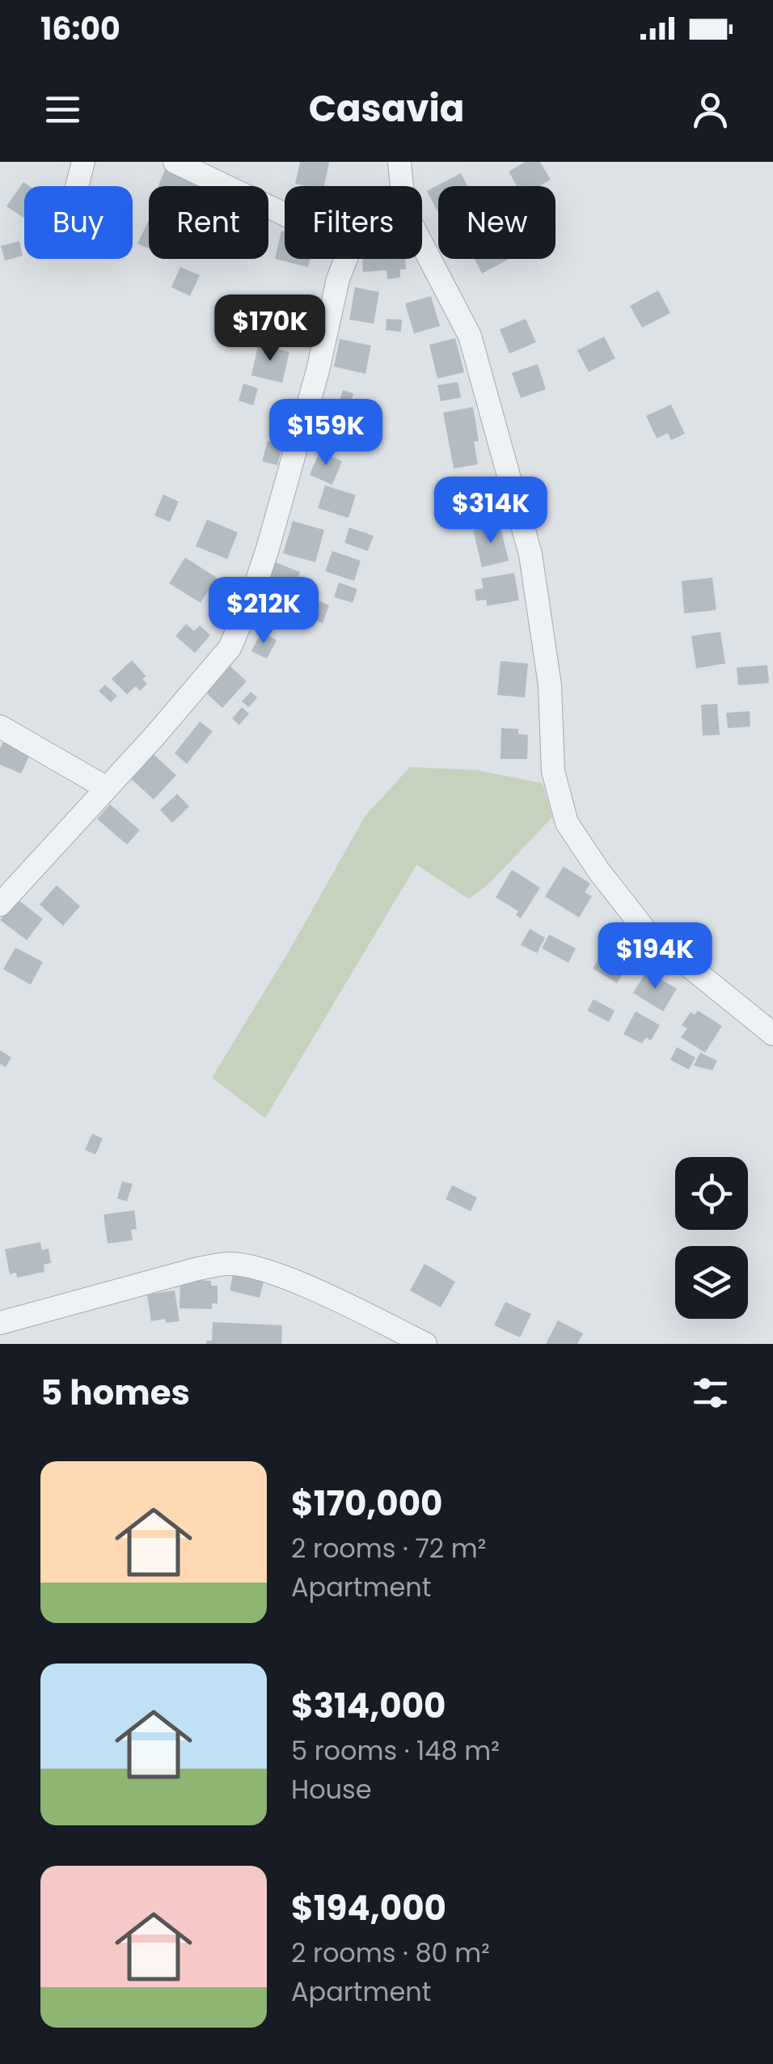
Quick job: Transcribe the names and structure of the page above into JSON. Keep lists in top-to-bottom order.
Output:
{
  "page": {
    "status": "16:00",
    "header": "Casavia",
    "chip": [
      "Buy",
      "Rent",
      "Filters",
      "New"
    ],
    "price": [
      "$170K",
      "$159K",
      "$314K",
      "$212K",
      "$194K"
    ],
    "heading": "5 homes",
    "list": [
      {
        "name": "$170,000",
        "note": "2 rooms · 72 m² · Apartment"
      },
      {
        "name": "$314,000",
        "note": "5 rooms · 148 m² · House"
      },
      {
        "name": "$194,000",
        "note": "2 rooms · 80 m² · Apartment"
      }
    ]
  }
}
